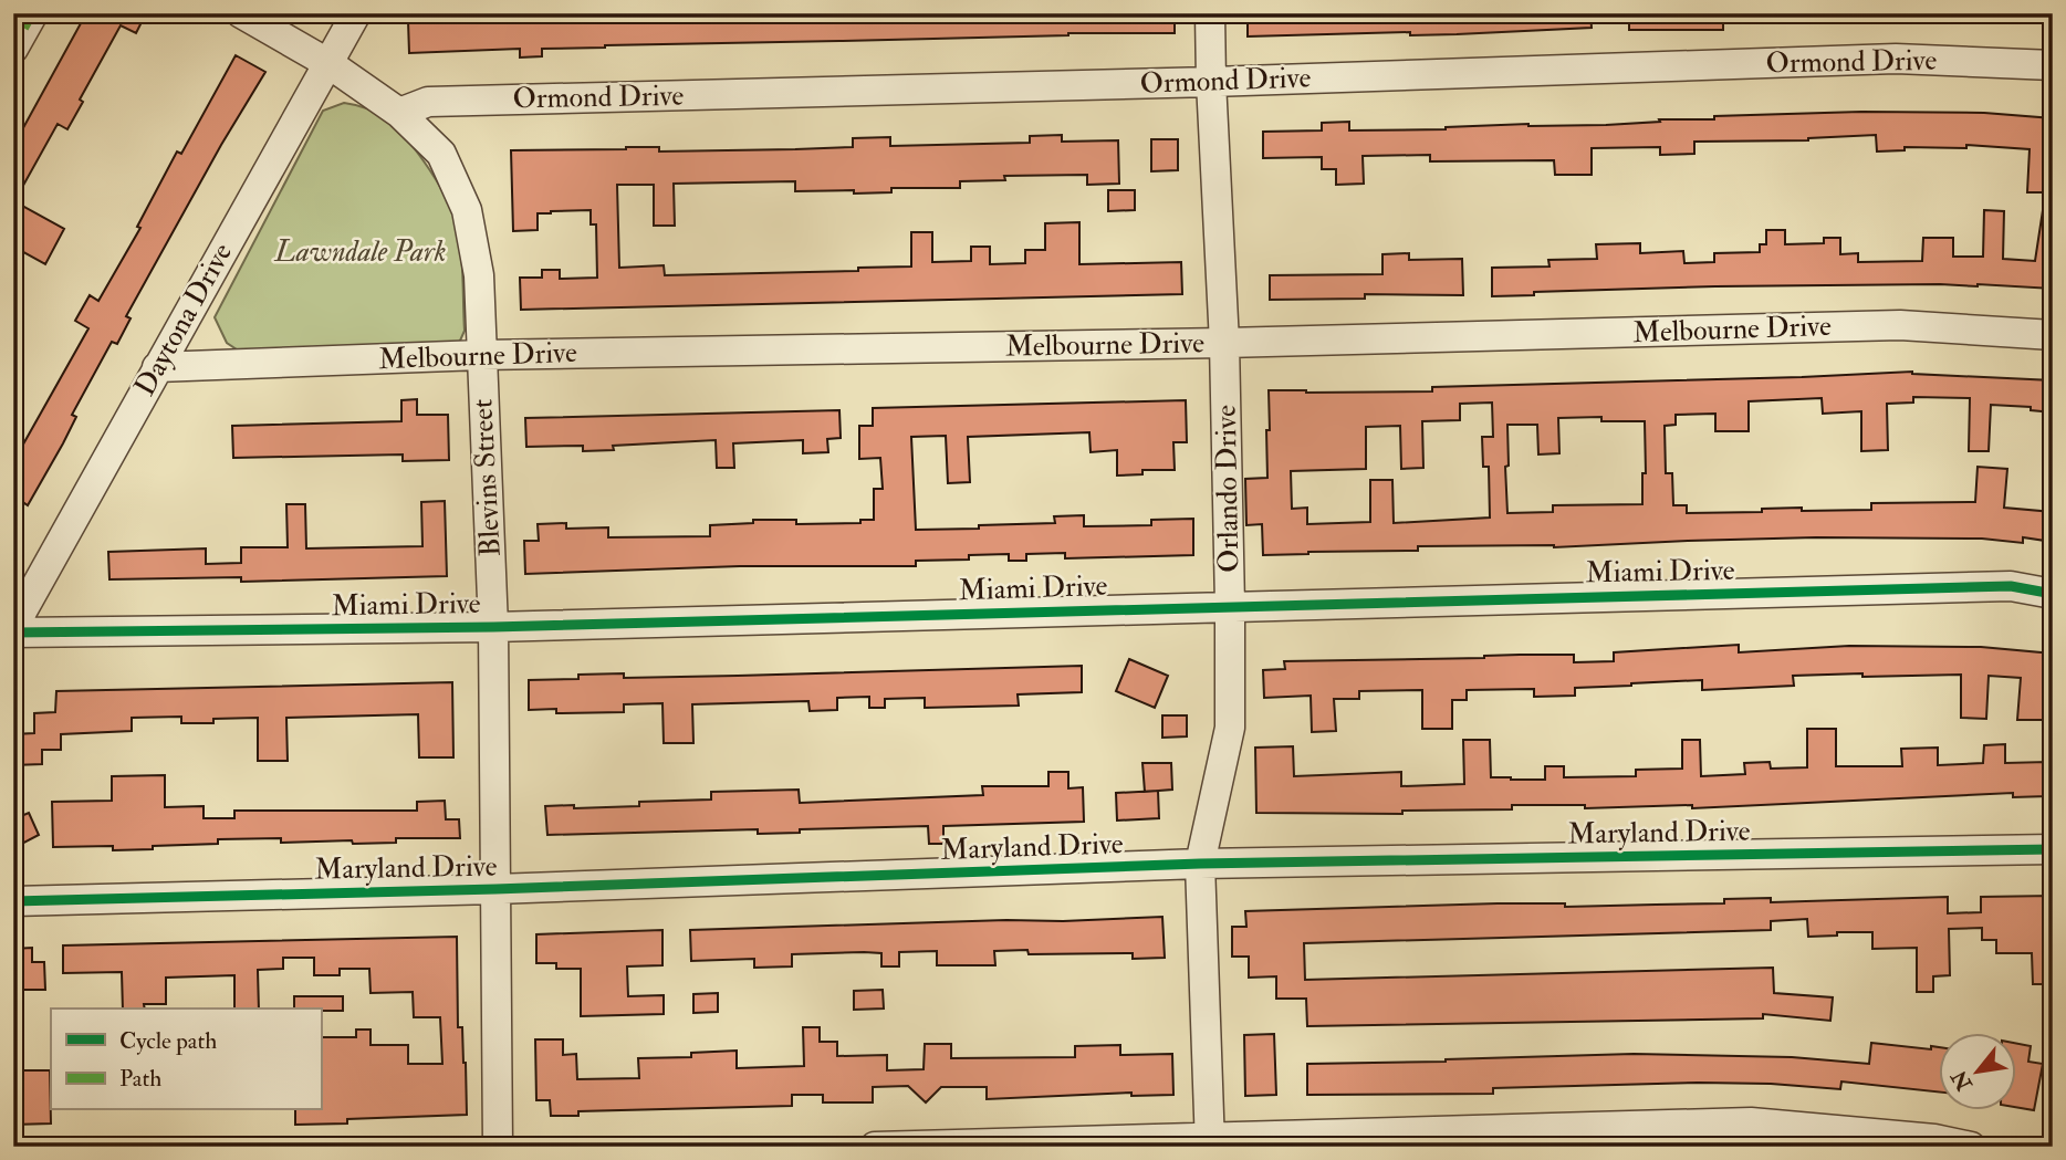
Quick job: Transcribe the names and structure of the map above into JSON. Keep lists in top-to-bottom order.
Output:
{
  "streets": {
    "street": [
      "Ormond Drive",
      "Daytona Drive",
      "Melbourne Drive",
      "Blevins Street",
      "Orlando Drive",
      "Miami Drive",
      "Maryland Drive"
    ]
  },
  "crossings": [
    ["Ormond Drive", "Blevins Street"],
    ["Ormond Drive", "Orlando Drive"],
    ["Daytona Drive", "Melbourne Drive"],
    ["Daytona Drive", "Blevins Street"],
    ["Daytona Drive", "Miami Drive"],
    ["Melbourne Drive", "Blevins Street"],
    ["Melbourne Drive", "Orlando Drive"],
    ["Blevins Street", "Miami Drive"],
    ["Blevins Street", "Maryland Drive"],
    ["Orlando Drive", "Miami Drive"],
    ["Orlando Drive", "Maryland Drive"]
  ],
  "parks": ["Lawndale Park"],
  "legend": ["Cycle path", "Path"],
  "north": "bottom left"
}
